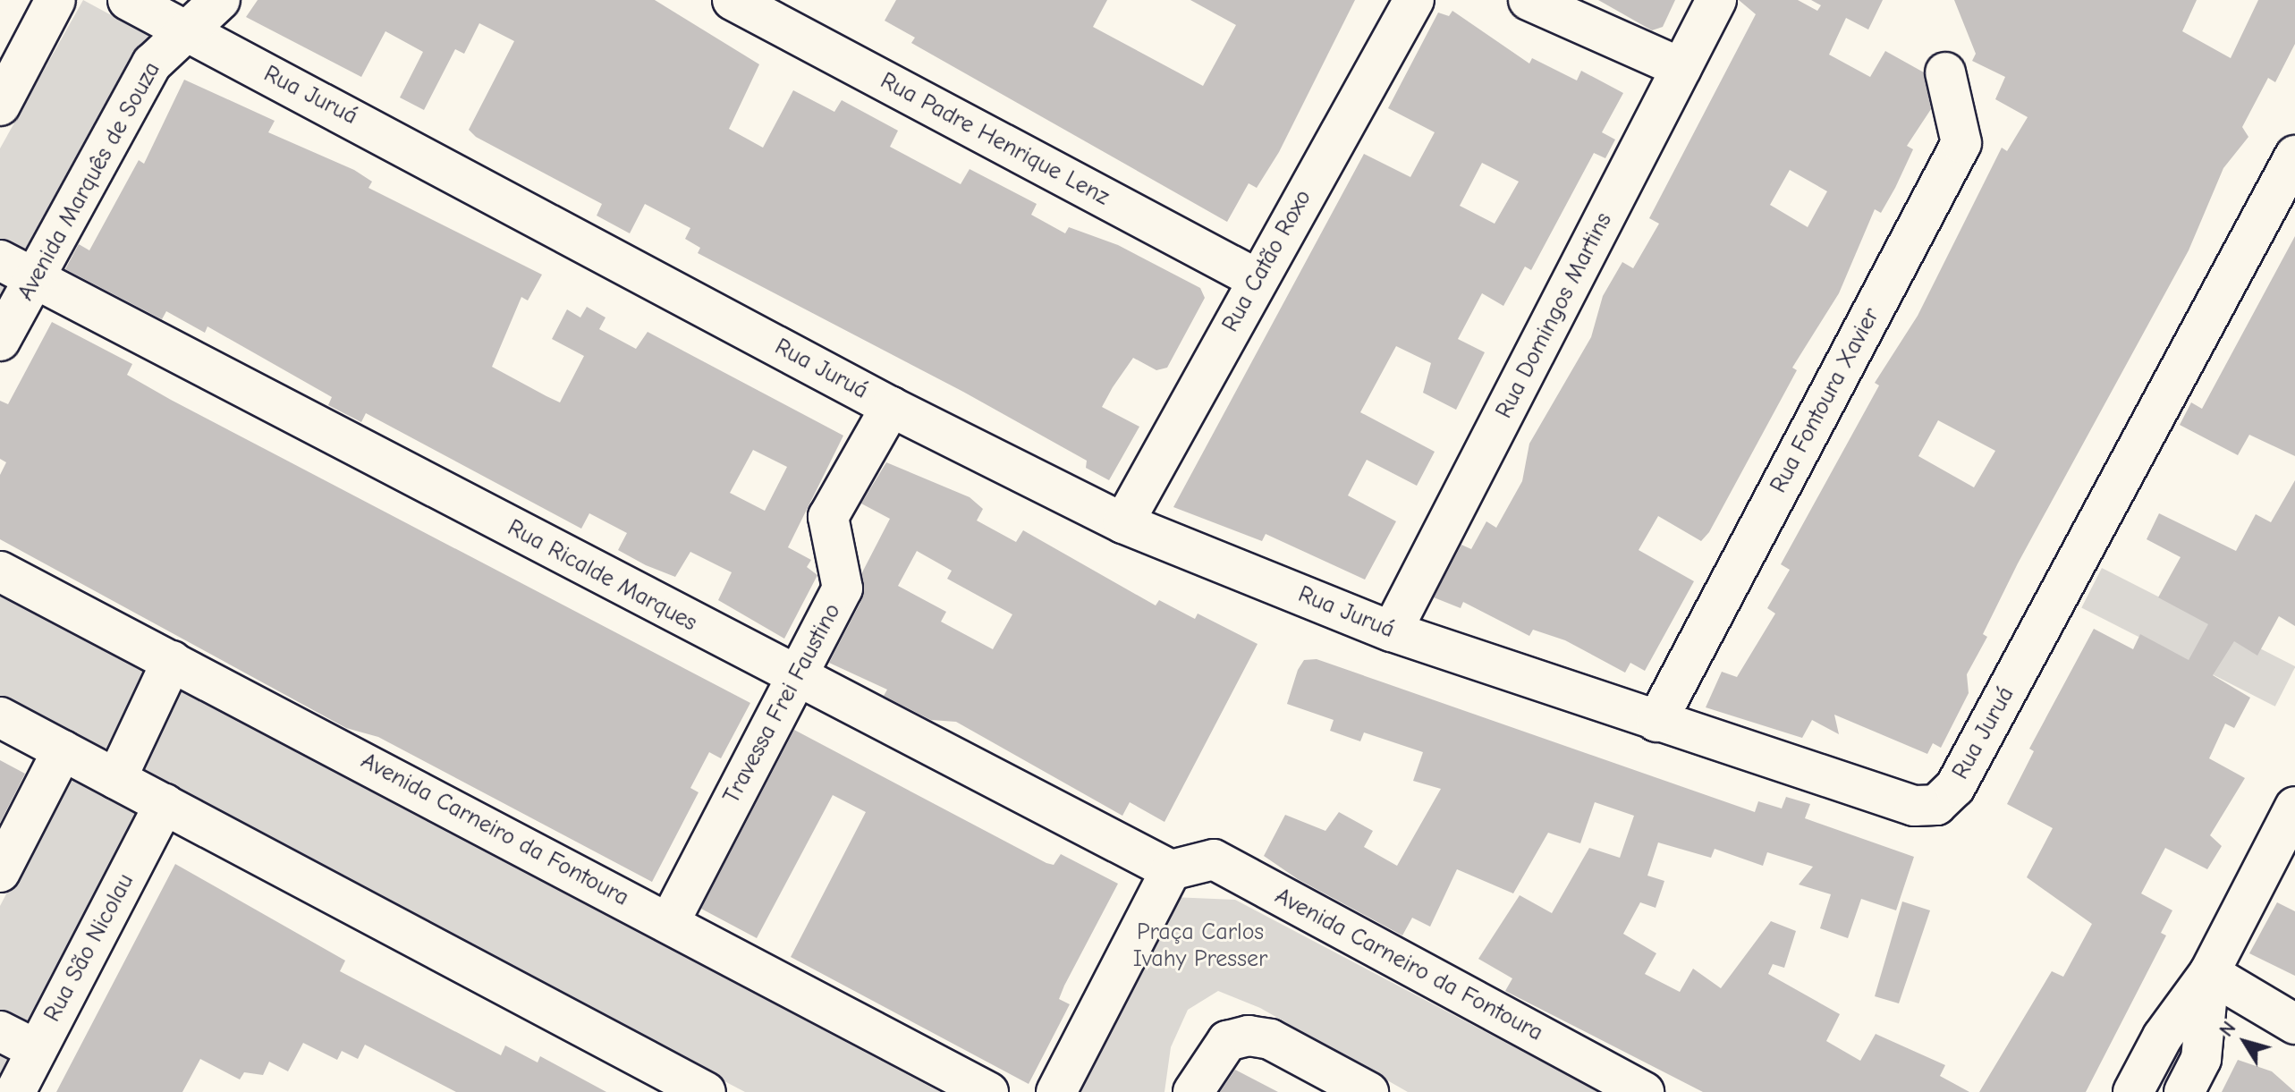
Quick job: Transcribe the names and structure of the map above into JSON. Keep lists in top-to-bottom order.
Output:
{
  "streets": {
    "street": [
      "Rua Juruá",
      "Rua Padre Henrique Lenz",
      "Avenida Marquês de Souza",
      "Rua Catão Roxo",
      "Rua Domingos Martins",
      "Rua Fontoura Xavier",
      "Rua Ricalde Marques",
      "Travessa Frei Faustino",
      "Avenida Carneiro da Fontoura",
      "Rua São Nicolau"
    ]
  },
  "crossings": [
    ["Rua Juruá", "Avenida Marquês de Souza"],
    ["Rua Juruá", "Rua Catão Roxo"],
    ["Rua Juruá", "Rua Domingos Martins"],
    ["Rua Juruá", "Rua Fontoura Xavier"],
    ["Rua Juruá", "Travessa Frei Faustino"],
    ["Rua Padre Henrique Lenz", "Rua Catão Roxo"],
    ["Avenida Marquês de Souza", "Rua Ricalde Marques"],
    ["Rua Ricalde Marques", "Travessa Frei Faustino"],
    ["Rua Ricalde Marques", "Avenida Carneiro da Fontoura"],
    ["Travessa Frei Faustino", "Avenida Carneiro da Fontoura"]
  ],
  "parks": ["Praça Carlos Ivahy Presser"],
  "north": "top left"
}
